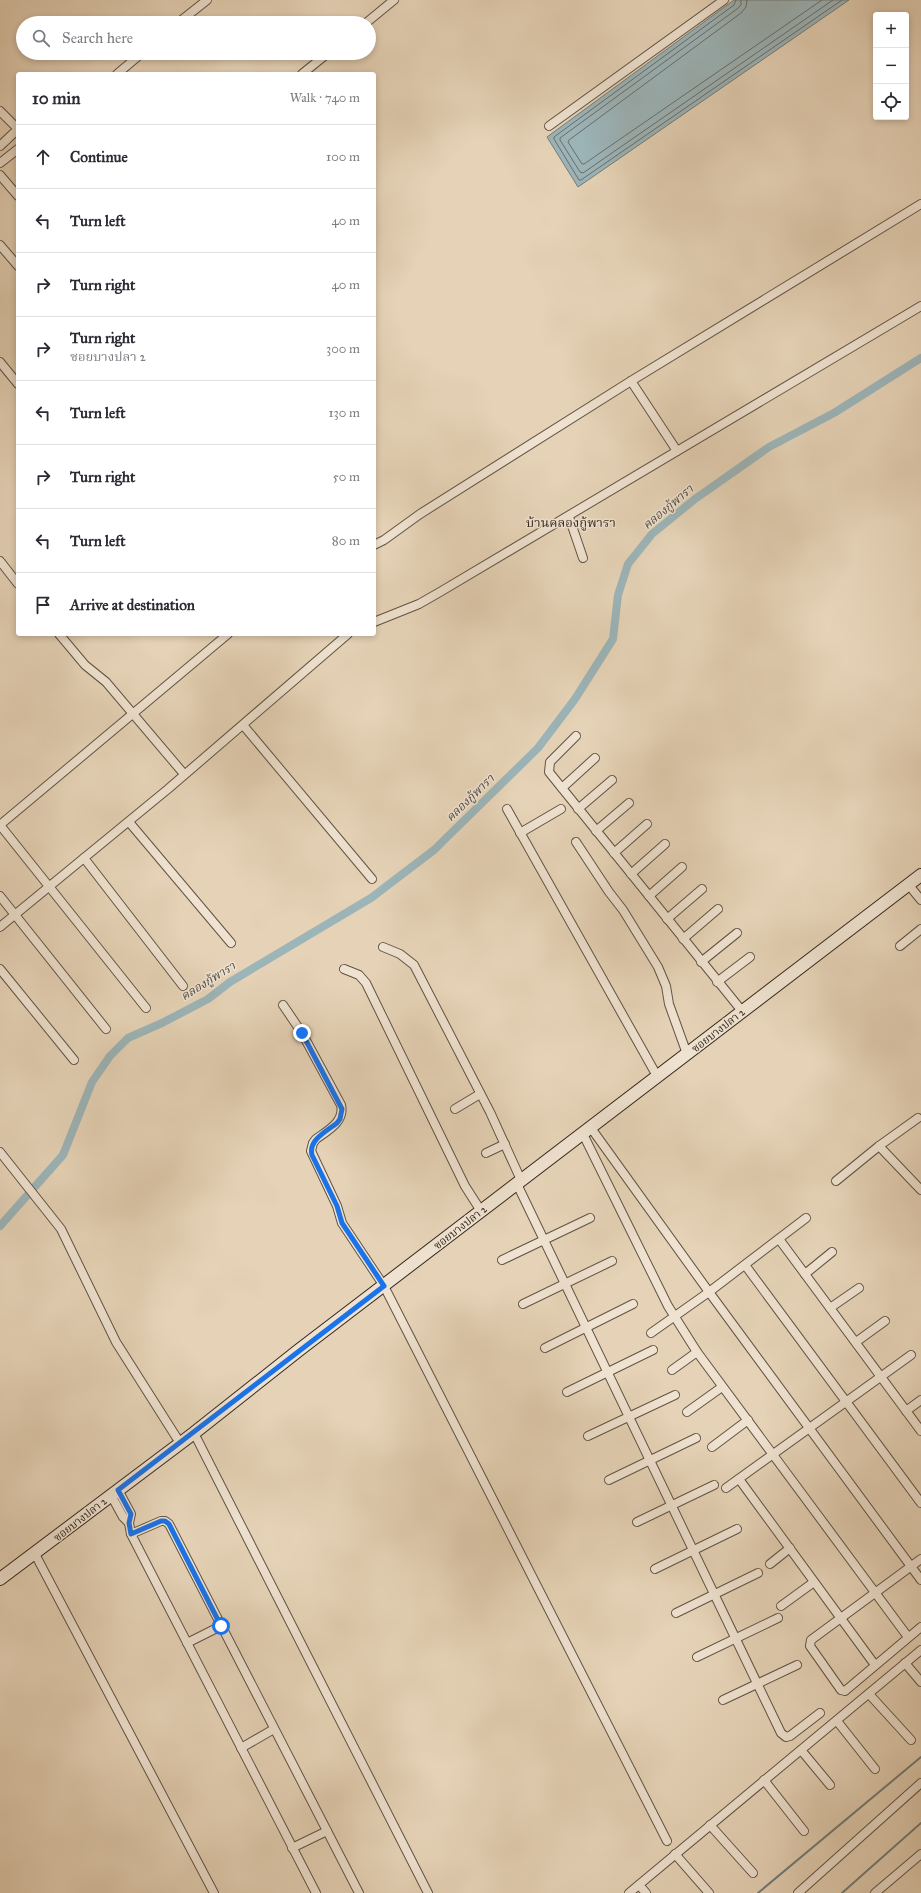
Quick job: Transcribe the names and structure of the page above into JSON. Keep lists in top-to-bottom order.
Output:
{
  "streets": {
    "street": ["ซอยบางปลา 2"]
  },
  "districts": ["บ้านคลองกู้พารา"],
  "water": ["คลองกู้พารา"],
  "page": {
    "map_buttons": ["+", "−"],
    "search": "Search here",
    "heading": ["10 min", "Walk · 740 m"],
    "list": [
      ["Continue", "100 m"],
      ["Turn left", "40 m"],
      ["Turn right", "40 m"],
      ["Turn right", "ซอยบางปลา 2", "300 m"],
      ["Turn left", "130 m"],
      ["Turn right", "50 m"],
      ["Turn left", "80 m"],
      "Arrive at destination"
    ]
  }
}
